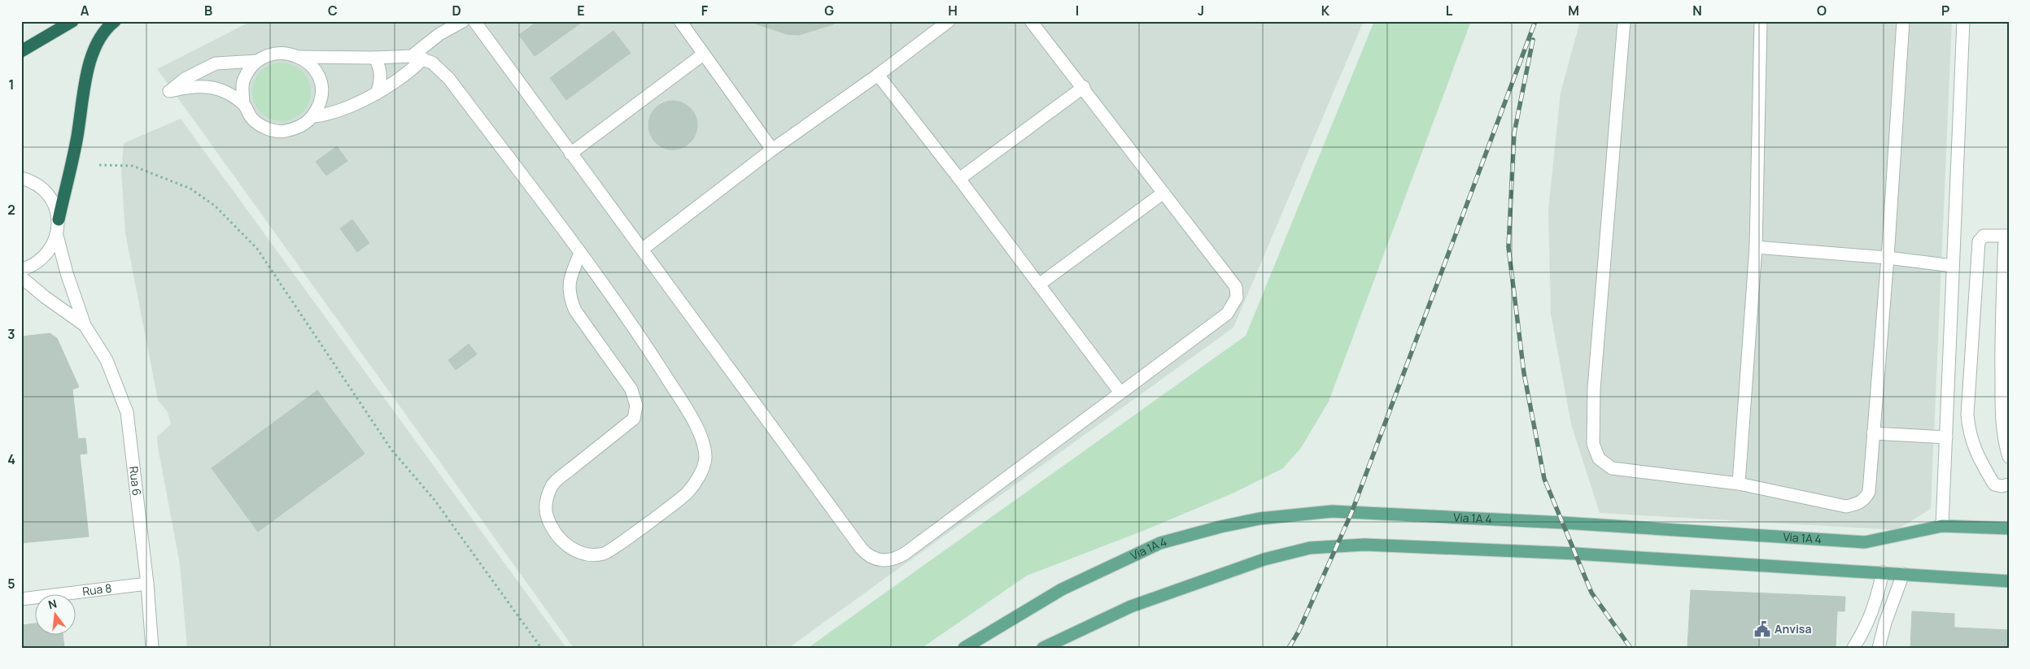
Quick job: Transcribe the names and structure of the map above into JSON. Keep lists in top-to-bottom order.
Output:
{
  "streets": {
    "main road": ["Via 1A 4"],
    "street": ["Rua 6", "Rua 8"]
  },
  "crossings": [
    ["Rua 6", "Rua 8"]
  ],
  "places": {
    "public building": ["Anvisa"]
  },
  "north": "top",
  "grid": {
    "columns": [
      "A",
      "B",
      "C",
      "D",
      "E",
      "F",
      "G",
      "H",
      "I",
      "J",
      "K",
      "L",
      "M",
      "N",
      "O",
      "P"
    ],
    "rows": [
      "1",
      "2",
      "3",
      "4",
      "5"
    ]
  }
}
